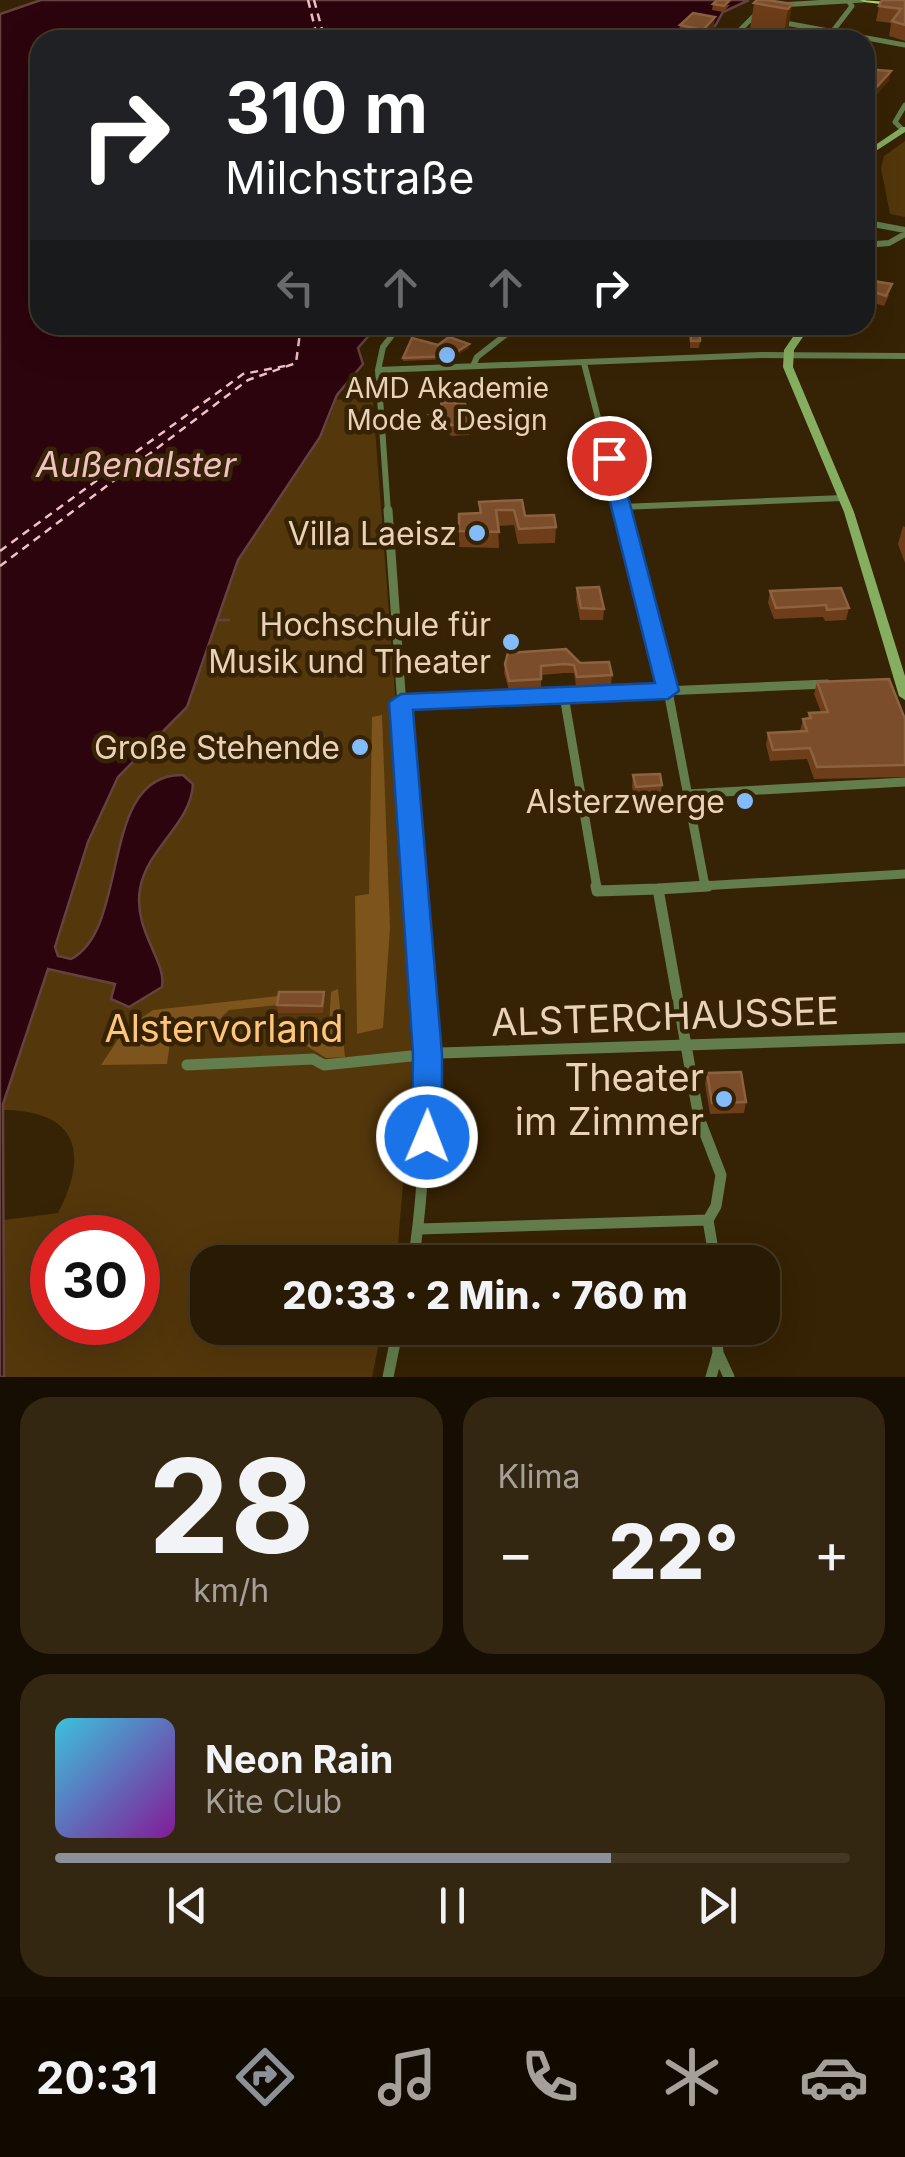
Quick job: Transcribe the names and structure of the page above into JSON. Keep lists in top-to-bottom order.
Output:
{
  "streets": {
    "street": ["ALSTERCHAUSSEE"]
  },
  "water": ["Außenalster"],
  "parks": ["Alstervorland"],
  "places": [
    "AMD Akademie Mode & Design",
    "Villa Laeisz",
    "Hochschule für Musik und Theater",
    "Große Stehende",
    "Alsterzwerge",
    "Theater im Zimmer"
  ],
  "page": {
    "turn": ["310 m", "Milchstraße"],
    "limit": "30",
    "trip": "20:33 · 2 Min. · 760 m",
    "tile": [
      ["28", "km/h"],
      "Klima"
    ],
    "heat": ["−", "22°", "+"],
    "song": ["Neon Rain", "Kite Club"],
    "tabs": "20:31"
  }
}
